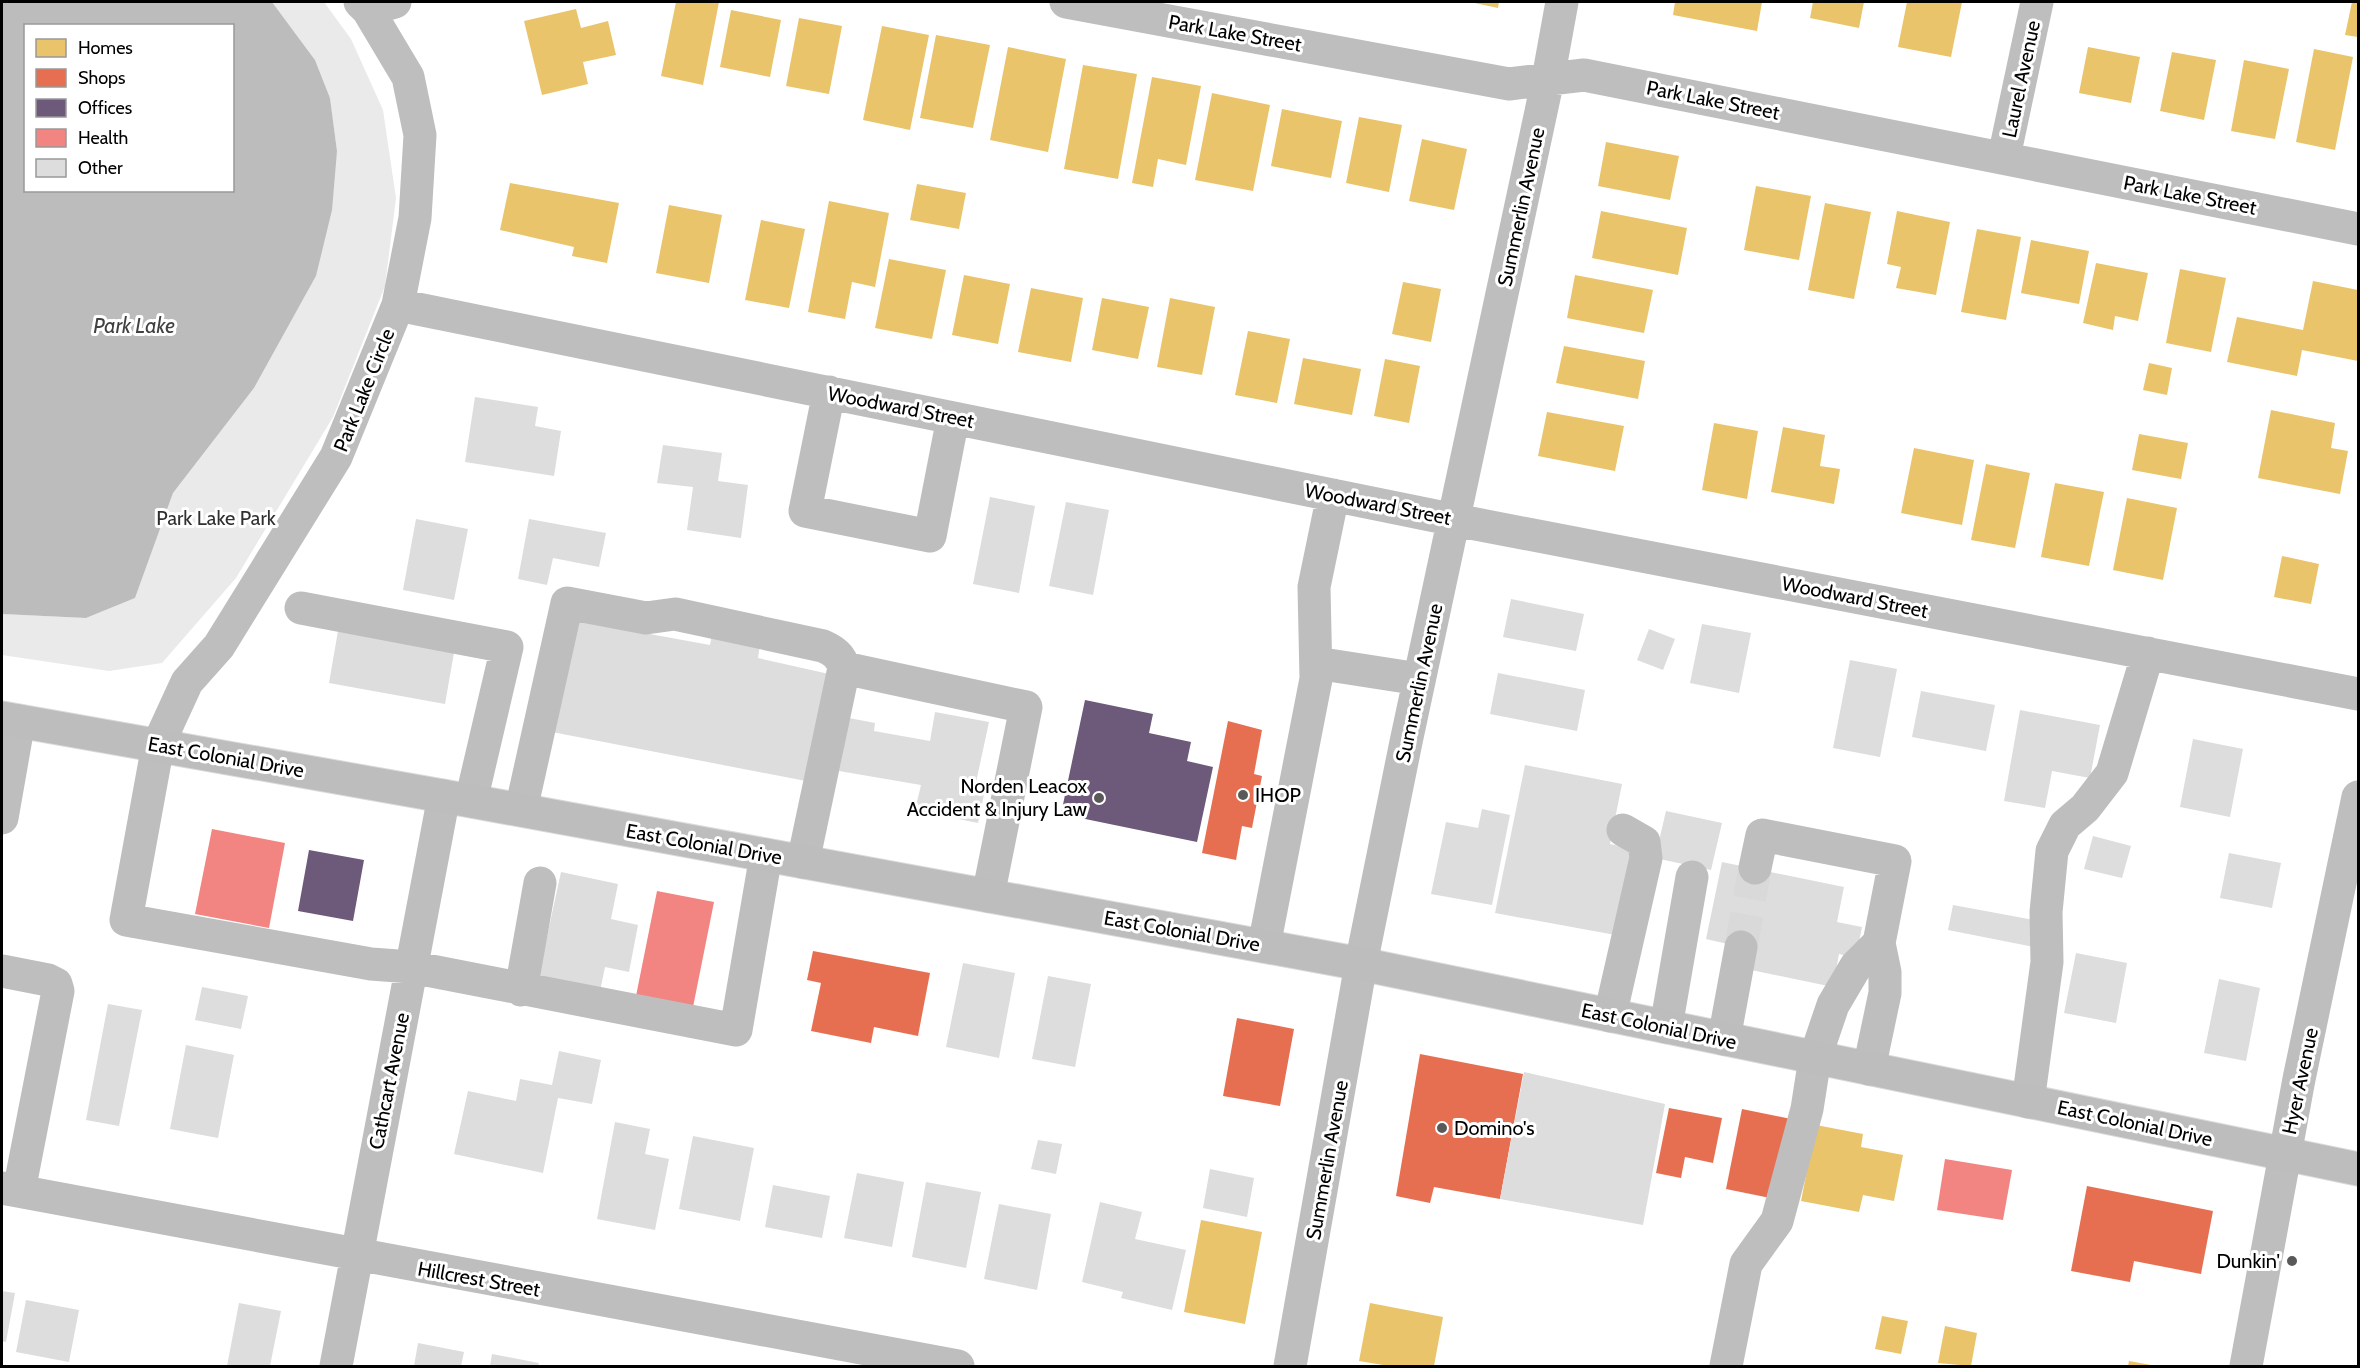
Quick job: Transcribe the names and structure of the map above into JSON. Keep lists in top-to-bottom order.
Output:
{
  "streets": {
    "highway": ["East Colonial Drive"],
    "street": [
      "Park Lake Street",
      "Laurel Avenue",
      "Summerlin Avenue",
      "Park Lake Circle",
      "Woodward Street",
      "Cathcart Avenue",
      "Hyer Avenue",
      "Hillcrest Street"
    ]
  },
  "crossings": [
    ["Park Lake Street", "Laurel Avenue"],
    ["Park Lake Street", "Summerlin Avenue"],
    ["Summerlin Avenue", "Woodward Street"],
    ["Summerlin Avenue", "East Colonial Drive"],
    ["Park Lake Circle", "Woodward Street"],
    ["Park Lake Circle", "East Colonial Drive"],
    ["Park Lake Circle", "Cathcart Avenue"],
    ["East Colonial Drive", "Cathcart Avenue"],
    ["East Colonial Drive", "Hyer Avenue"],
    ["Cathcart Avenue", "Hillcrest Street"]
  ],
  "water": ["Park Lake"],
  "parks": ["Park Lake Park"],
  "places": [
    "IHOP",
    "Norden Leacox Accident & Injury Law",
    "Domino's",
    "Dunkin'"
  ],
  "legend": [
    "Homes",
    "Shops",
    "Offices",
    "Health",
    "Other"
  ]
}
